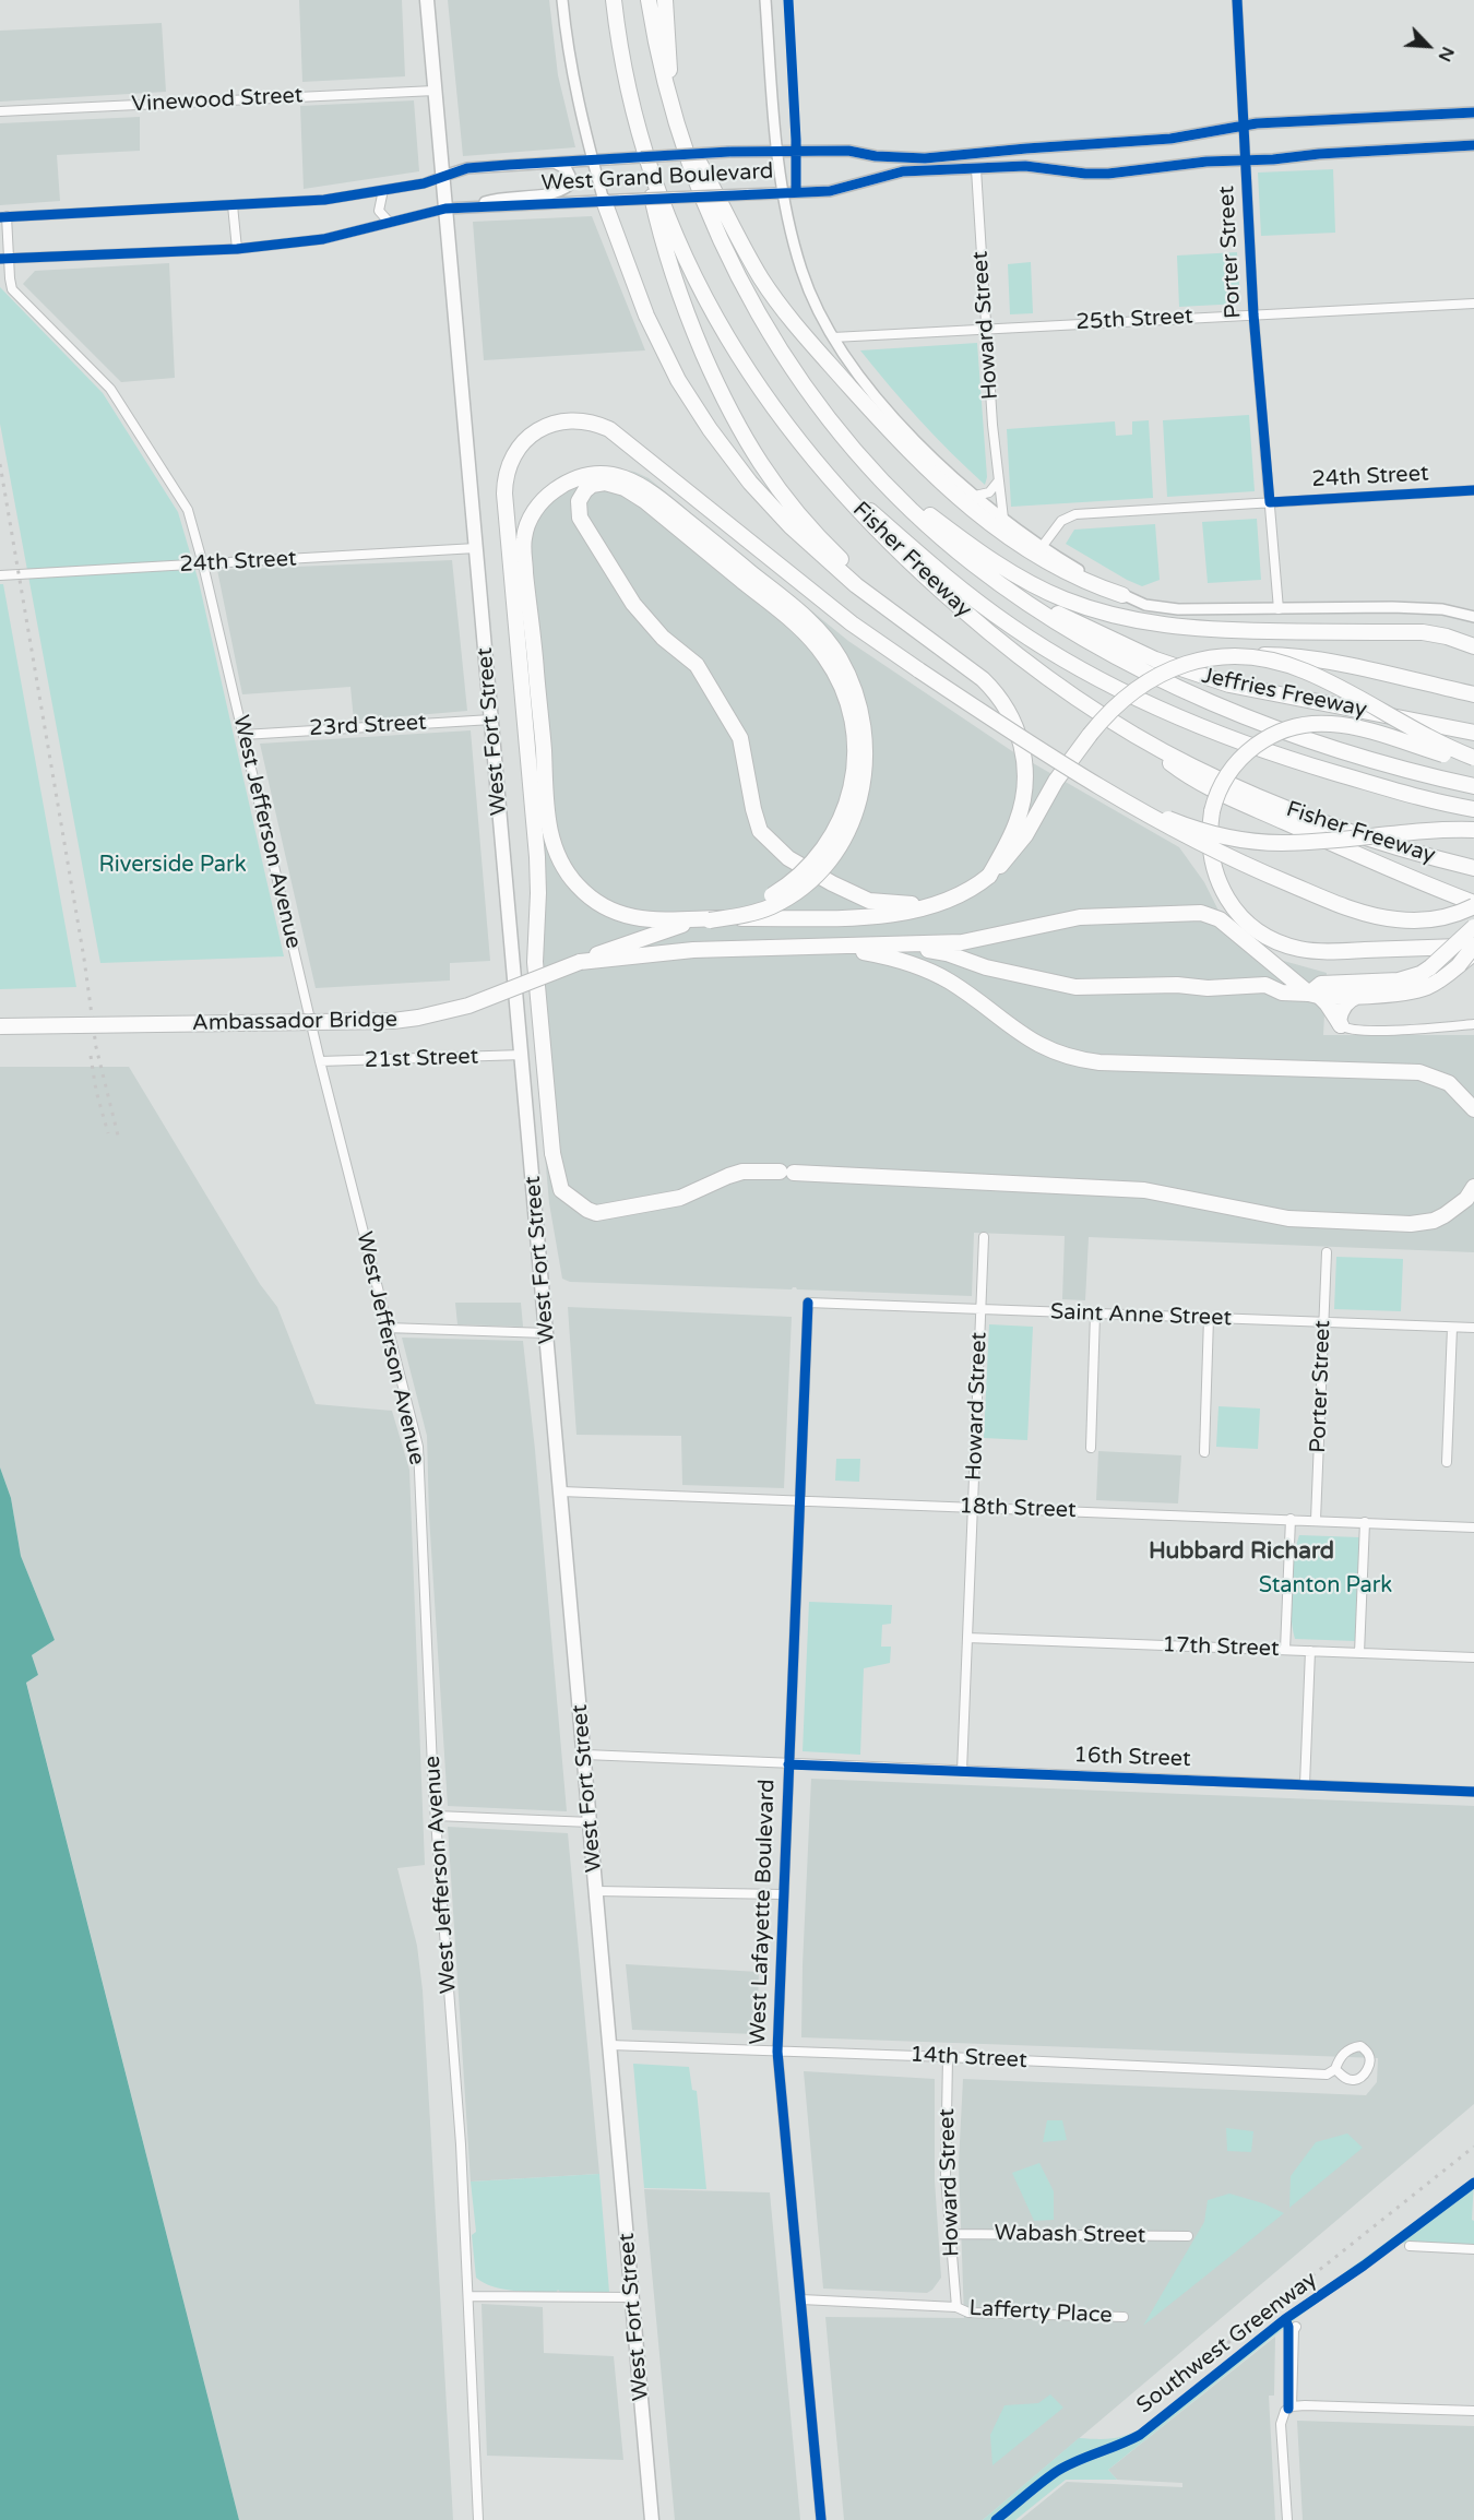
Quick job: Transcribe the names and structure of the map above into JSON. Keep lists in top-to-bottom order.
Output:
{
  "streets": {
    "highway": ["Fisher Freeway", "Jeffries Freeway", "Ambassador Bridge"],
    "main road": ["West Fort Street"],
    "street": [
      "Vinewood Street",
      "West Grand Boulevard",
      "Porter Street",
      "25th Street",
      "Howard Street",
      "24th Street",
      "23rd Street",
      "West Jefferson Avenue",
      "21st Street",
      "Saint Anne Street",
      "18th Street",
      "17th Street",
      "16th Street",
      "West Lafayette Boulevard",
      "14th Street",
      "Wabash Street",
      "Lafferty Place"
    ],
    "cycle path": ["Southwest Greenway"]
  },
  "crossings": [
    ["Vinewood Street", "West Fort Street"],
    ["West Grand Boulevard", "Porter Street"],
    ["West Grand Boulevard", "Howard Street"],
    ["West Grand Boulevard", "West Fort Street"],
    ["West Grand Boulevard", "West Jefferson Avenue"],
    ["Porter Street", "25th Street"],
    ["Porter Street", "24th Street"],
    ["Porter Street", "Saint Anne Street"],
    ["Porter Street", "18th Street"],
    ["25th Street", "Howard Street"],
    ["Howard Street", "Saint Anne Street"],
    ["Howard Street", "18th Street"],
    ["Howard Street", "17th Street"],
    ["Howard Street", "16th Street"],
    ["Howard Street", "14th Street"],
    ["Howard Street", "Wabash Street"],
    ["Howard Street", "Lafferty Place"],
    ["24th Street", "West Fort Street"],
    ["24th Street", "West Jefferson Avenue"],
    ["Fisher Freeway", "Jeffries Freeway"],
    ["23rd Street", "West Fort Street"],
    ["23rd Street", "West Jefferson Avenue"],
    ["West Fort Street", "21st Street"],
    ["West Fort Street", "18th Street"],
    ["West Fort Street", "16th Street"],
    ["West Fort Street", "14th Street"],
    ["West Jefferson Avenue", "21st Street"],
    ["Saint Anne Street", "West Lafayette Boulevard"],
    ["18th Street", "West Lafayette Boulevard"],
    ["16th Street", "West Lafayette Boulevard"],
    ["West Lafayette Boulevard", "14th Street"],
    ["West Lafayette Boulevard", "Lafferty Place"]
  ],
  "districts": ["Hubbard Richard"],
  "parks": ["Riverside Park", "Stanton Park"],
  "north": "bottom right"
}
